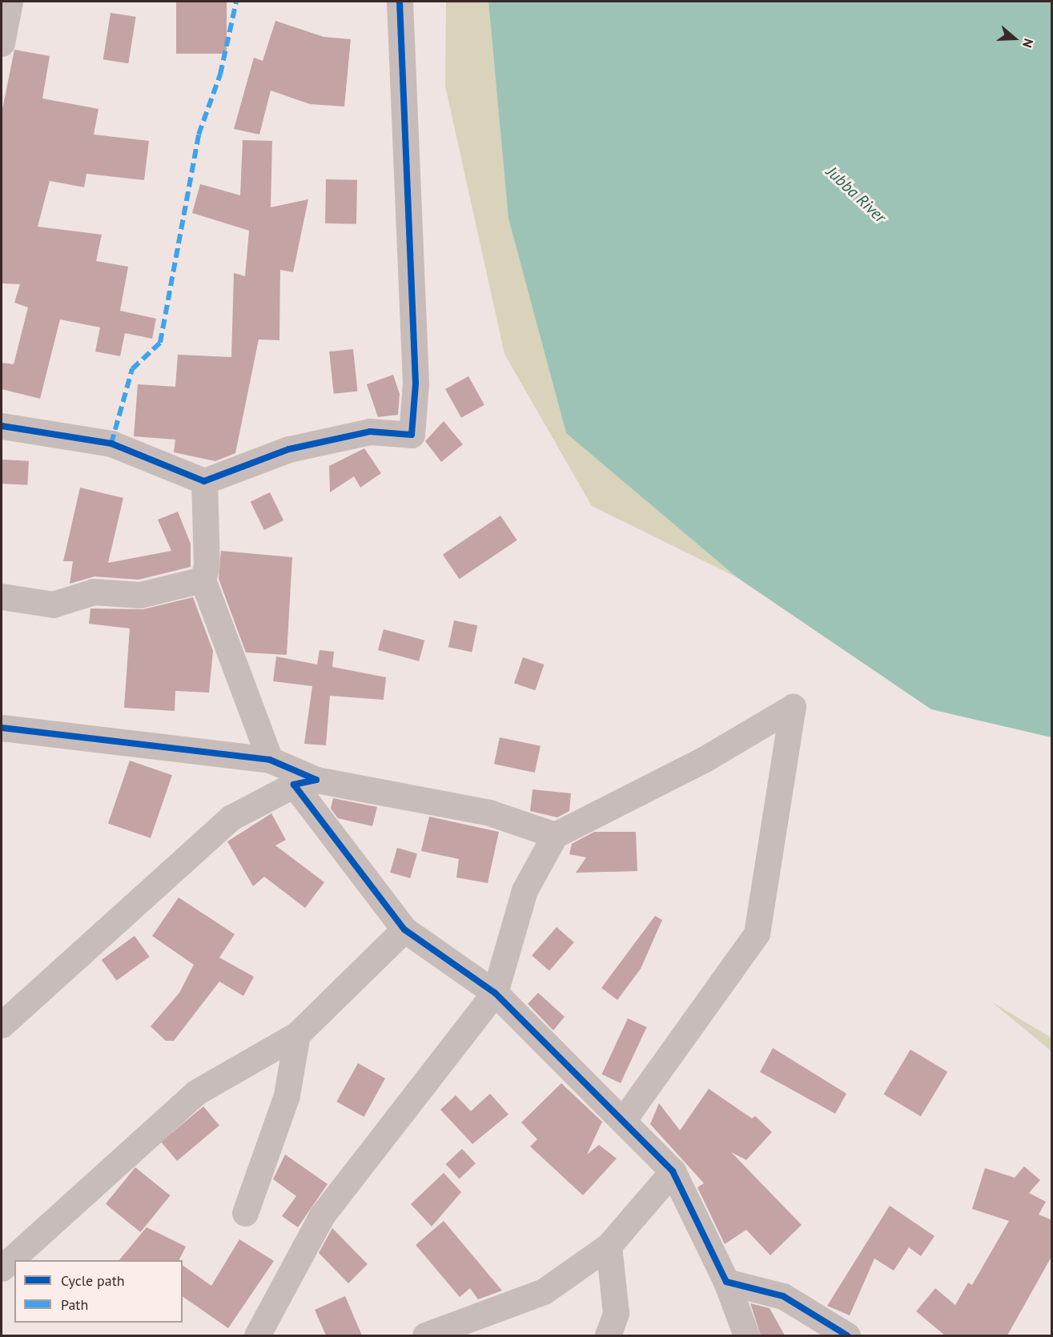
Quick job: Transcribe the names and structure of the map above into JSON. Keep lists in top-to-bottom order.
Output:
{
  "water": ["Jubba River"],
  "legend": ["Cycle path", "Path"],
  "north": "right"
}
